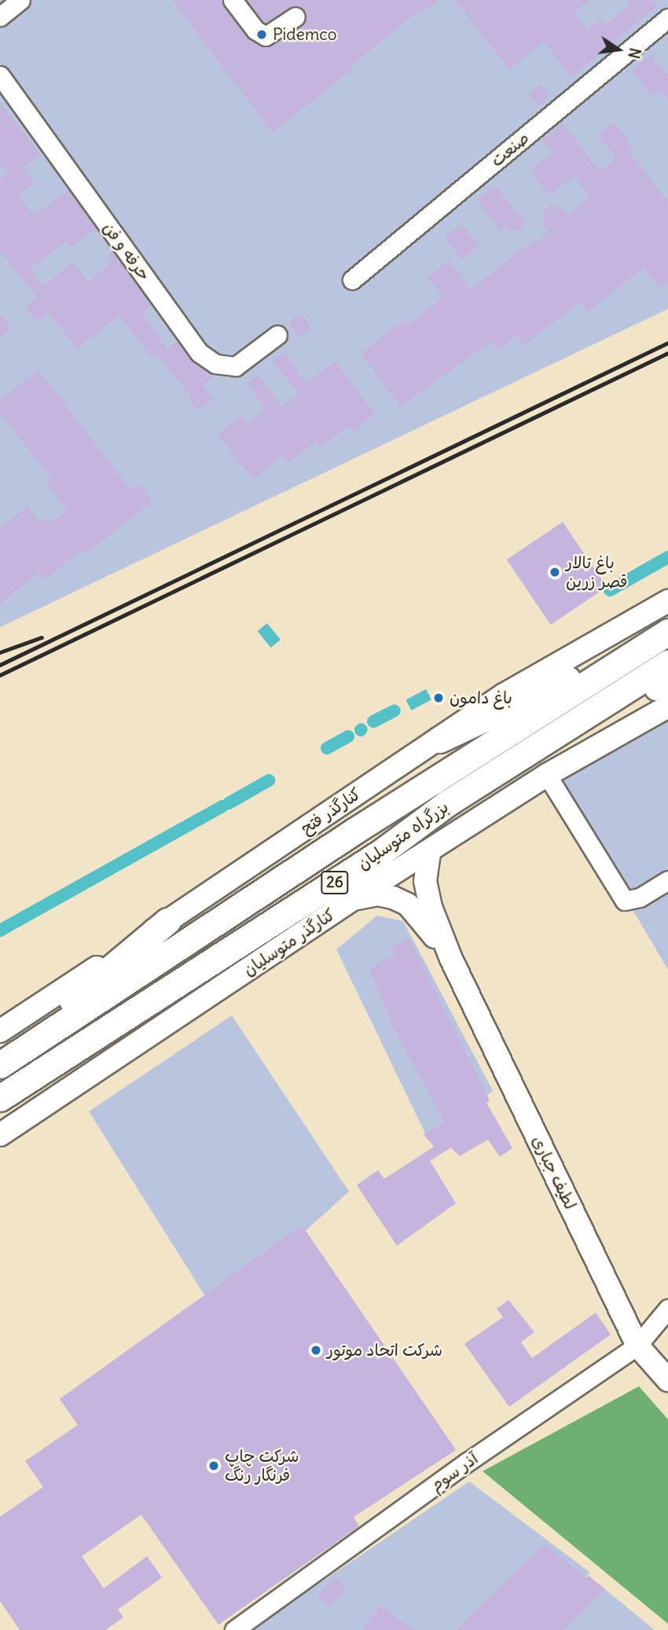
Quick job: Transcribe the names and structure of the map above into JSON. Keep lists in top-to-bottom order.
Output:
{
  "streets": {
    "highway": ["بزرگراه متوسلیان", "26"],
    "main road": ["کنارگذر فتح", "کنارگذر متوسلیان", "لطیف جباری"],
    "street": ["صنعت", "حرفه و فن", "آذر سوم"]
  },
  "crossings": [
    ["لطیف جباری", "آذر سوم"]
  ],
  "places": [
    "Pidemco",
    "باغ تالار قصر زرین",
    "باغ دامون",
    "شرکت اتحاد موتور",
    "شرکت چاپ فرنگار رنگ"
  ],
  "north": "right"
}
